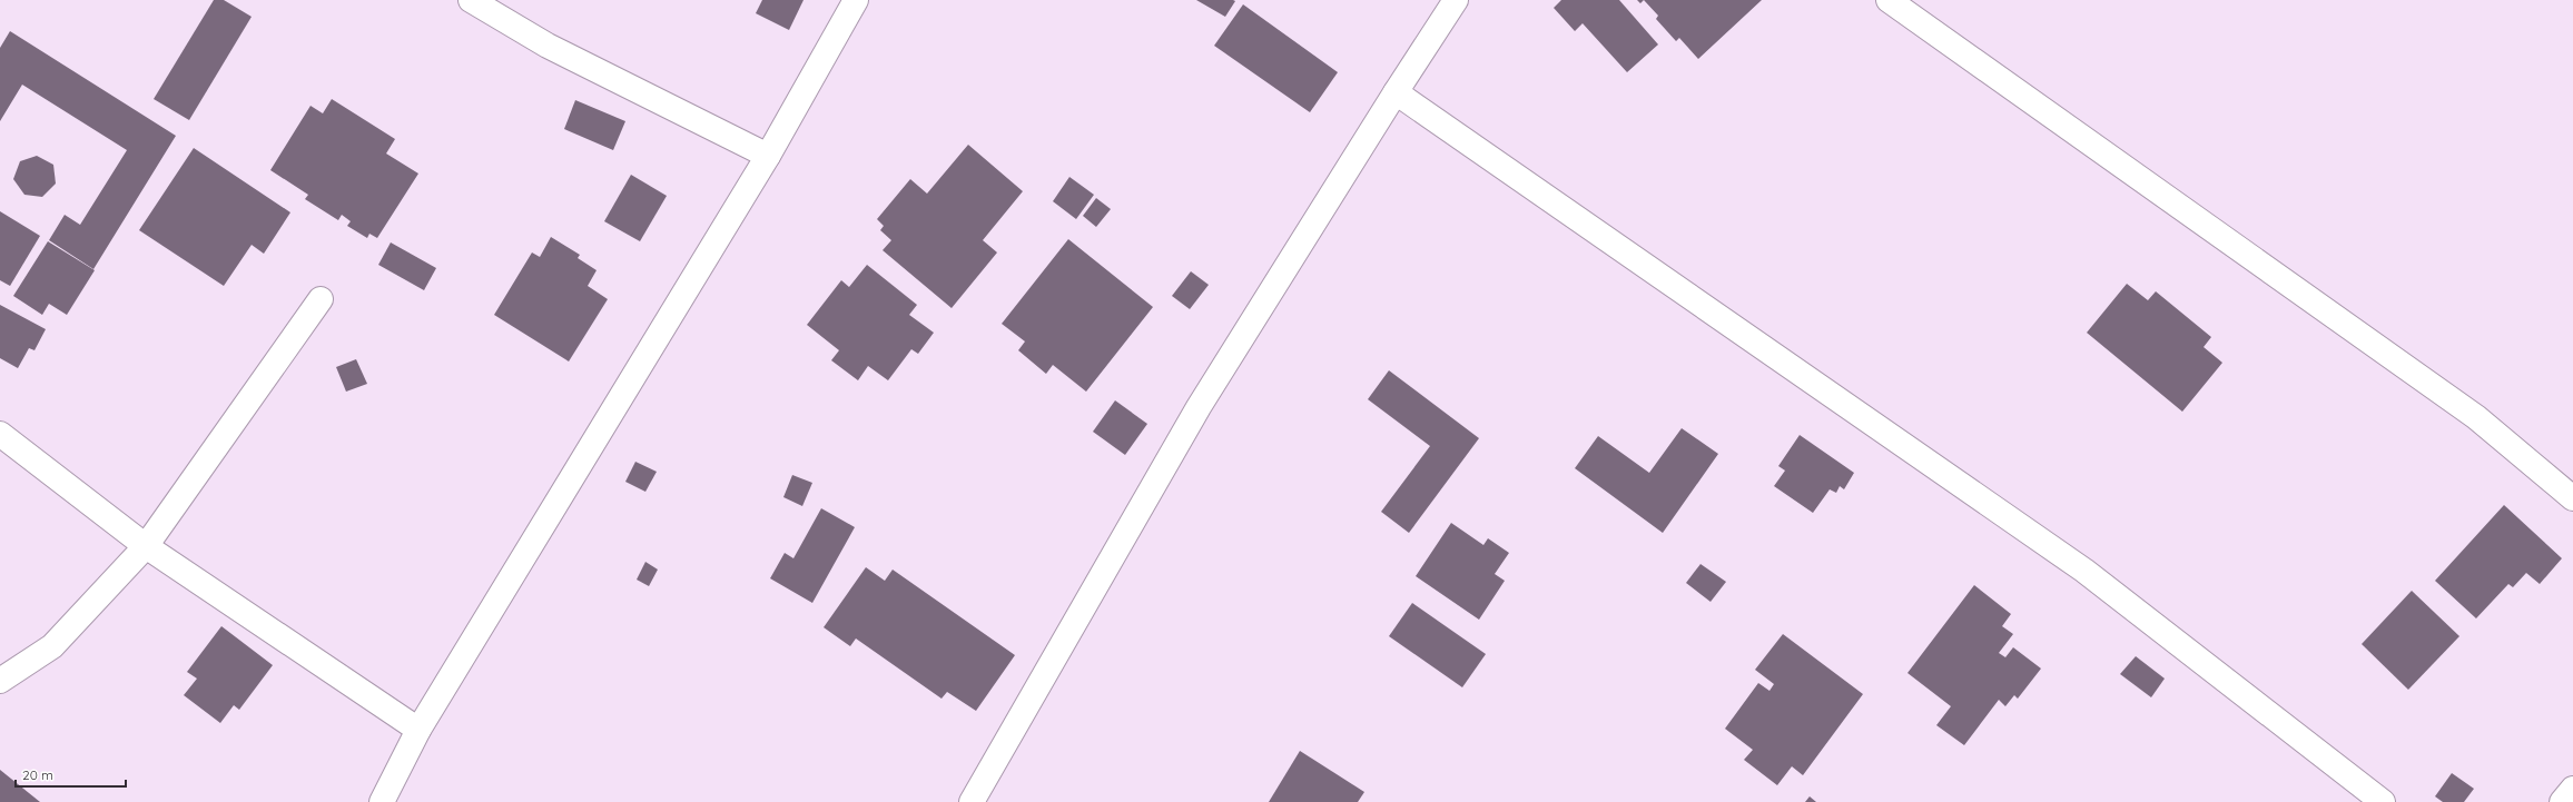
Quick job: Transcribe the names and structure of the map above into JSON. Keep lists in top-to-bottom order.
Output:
{
  "scale_bar": "20 m"
}
